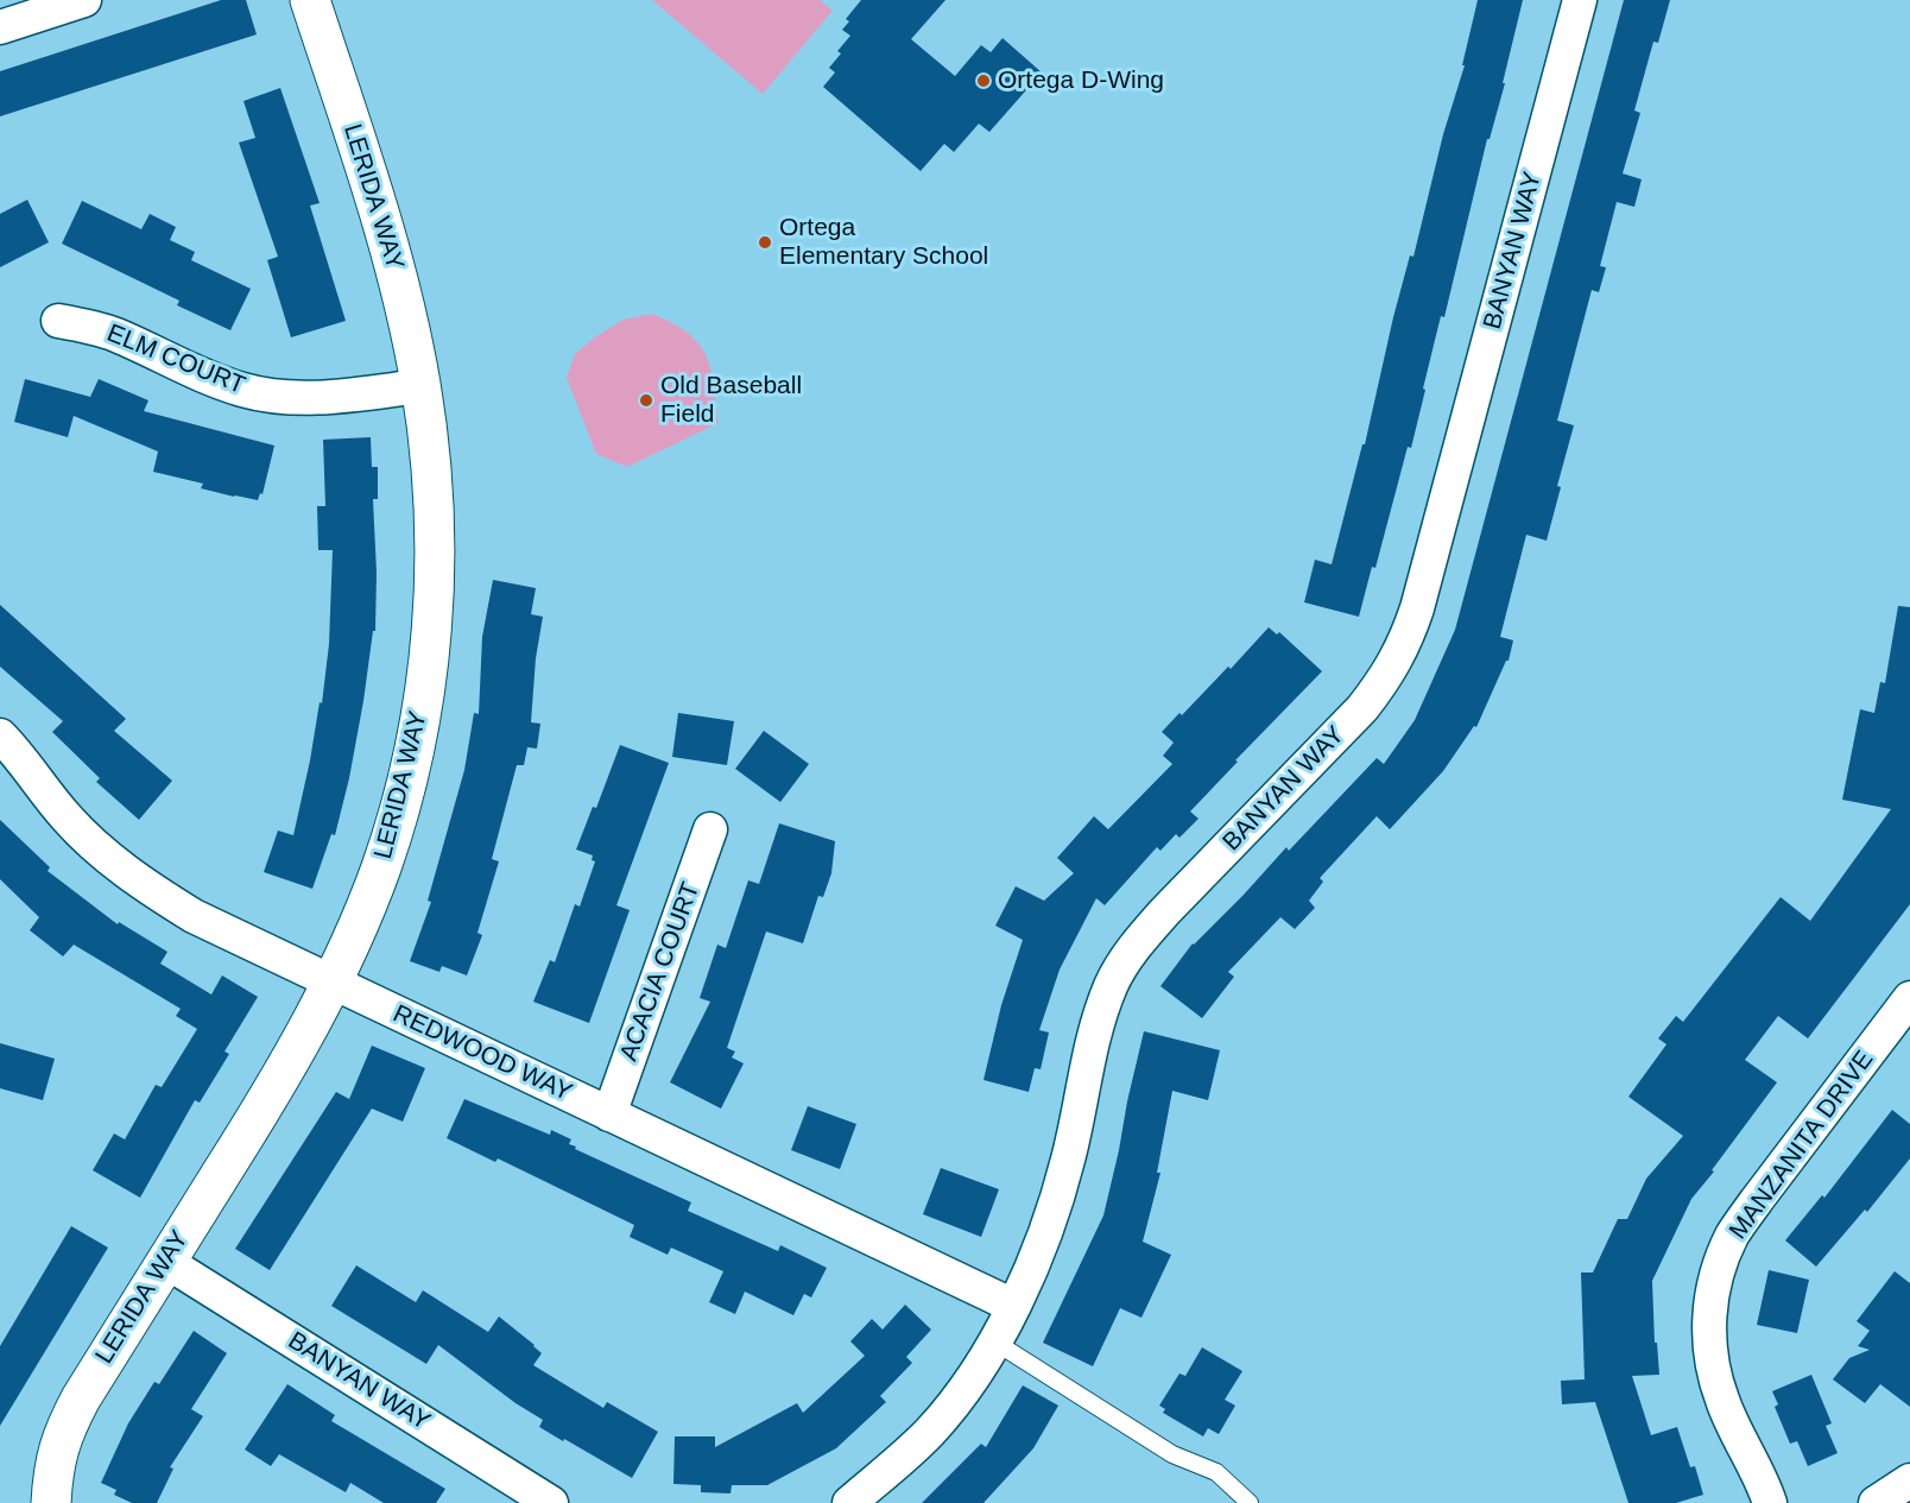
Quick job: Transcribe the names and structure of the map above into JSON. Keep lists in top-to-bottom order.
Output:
{
  "streets": {
    "street": [
      "LERIDA WAY",
      "BANYAN WAY",
      "ELM COURT",
      "ACACIA COURT",
      "REDWOOD WAY",
      "MANZANITA DRIVE"
    ]
  },
  "crossings": [
    ["LERIDA WAY", "BANYAN WAY"],
    ["LERIDA WAY", "ELM COURT"],
    ["LERIDA WAY", "REDWOOD WAY"],
    ["BANYAN WAY", "REDWOOD WAY"],
    ["ACACIA COURT", "REDWOOD WAY"]
  ],
  "places": ["Ortega D-Wing", "Ortega Elementary School", "Old Baseball Field"]
}
